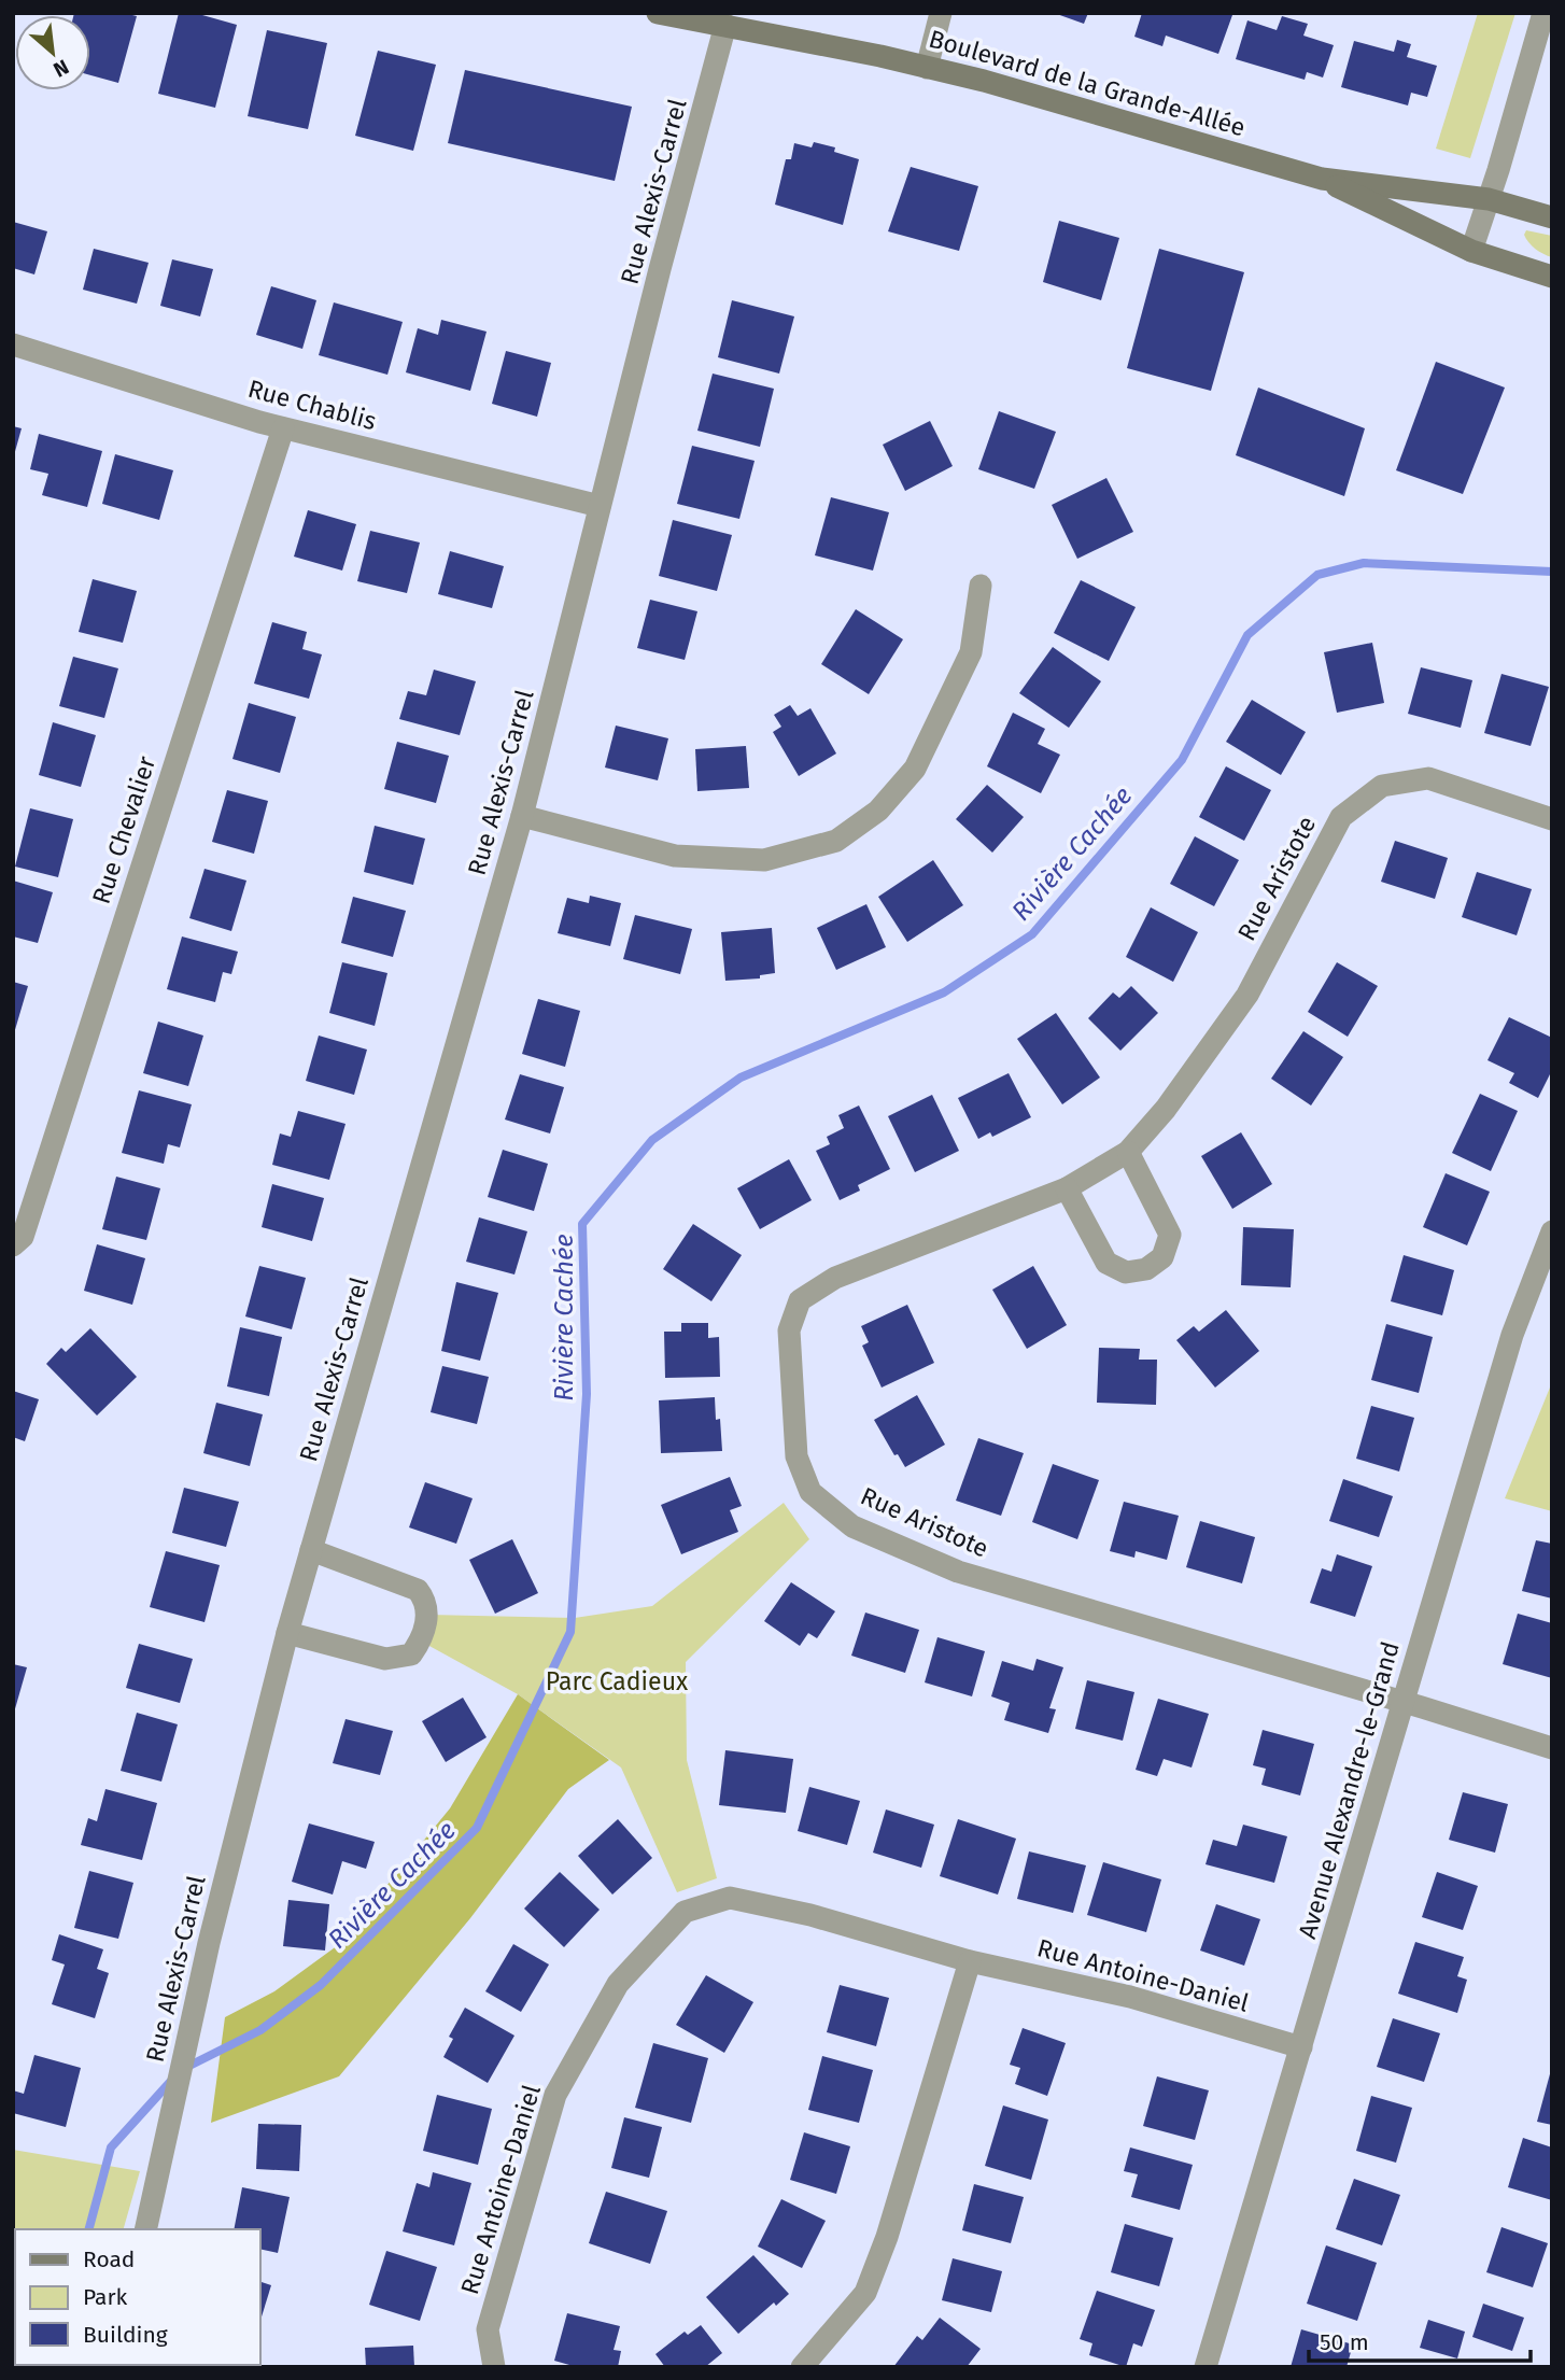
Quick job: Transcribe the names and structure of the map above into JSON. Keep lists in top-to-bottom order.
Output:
{
  "streets": {
    "street": [
      "Boulevard de la Grande-Allée",
      "Rue Alexis-Carrel",
      "Rue Chablis",
      "Rue Chevalier",
      "Rue Aristote",
      "Avenue Alexandre-le-Grand",
      "Rue Antoine-Daniel"
    ]
  },
  "crossings": [
    ["Boulevard de la Grande-Allée", "Rue Alexis-Carrel"],
    ["Rue Alexis-Carrel", "Rue Chablis"],
    ["Rue Chablis", "Rue Chevalier"],
    ["Rue Aristote", "Avenue Alexandre-le-Grand"],
    ["Avenue Alexandre-le-Grand", "Rue Antoine-Daniel"]
  ],
  "water": ["Rivière Cachée"],
  "parks": ["Parc Cadieux"],
  "legend": ["Road", "Park", "Building"],
  "scale_bar": "50 m",
  "north": "bottom right"
}
